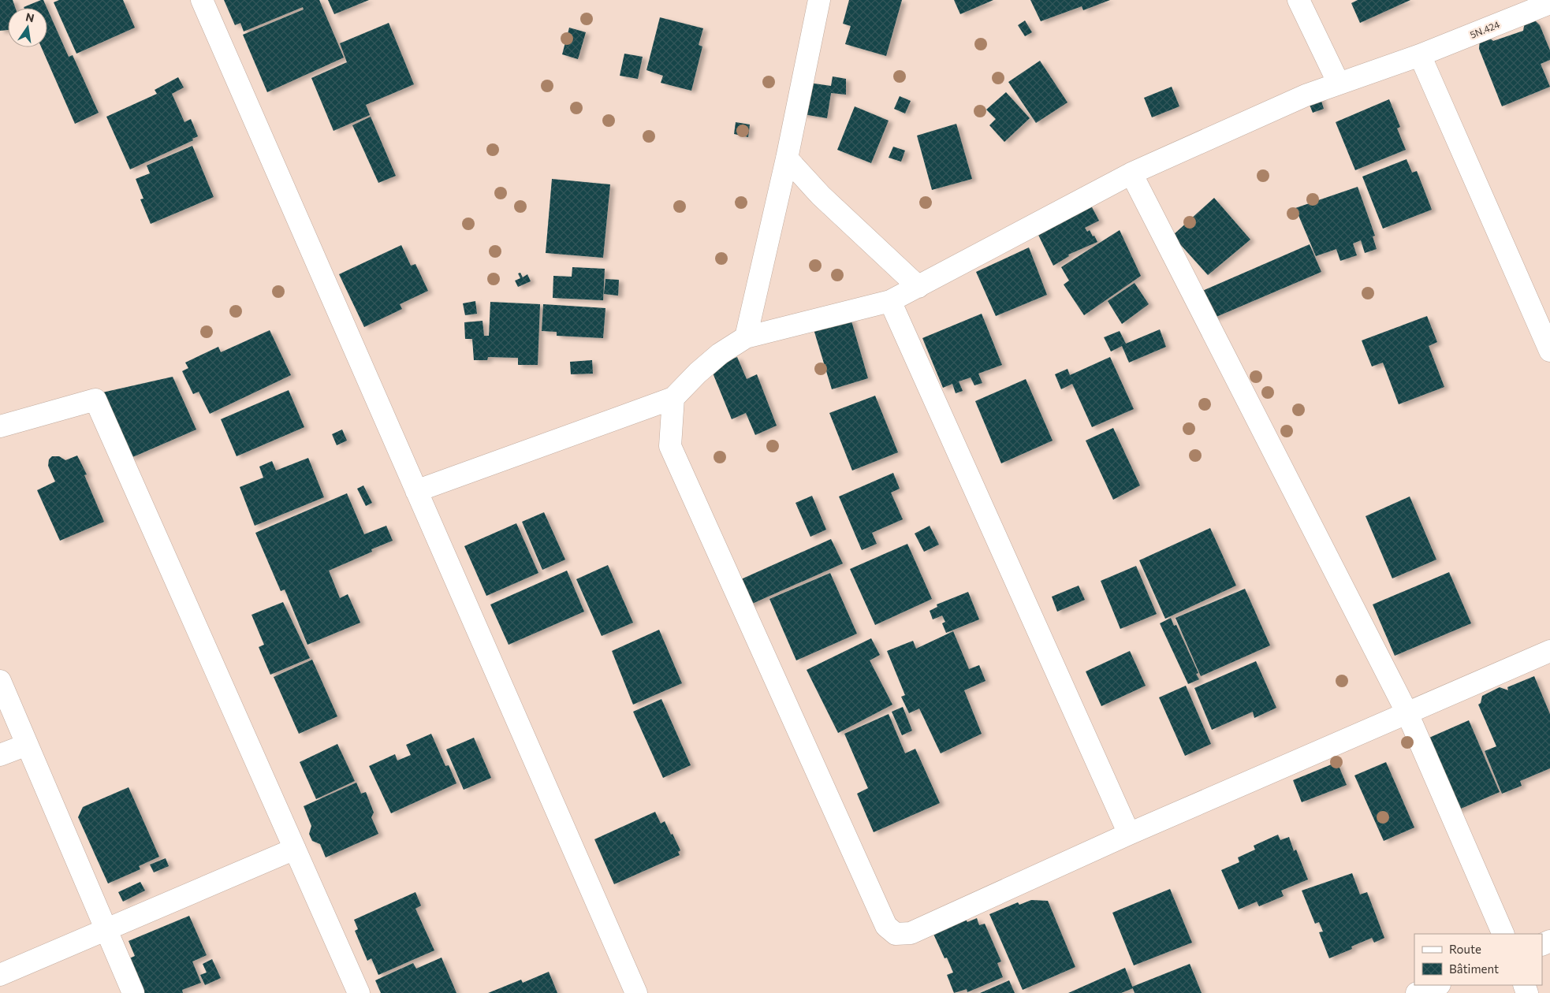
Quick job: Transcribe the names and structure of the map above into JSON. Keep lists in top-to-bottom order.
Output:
{
  "streets": {
    "street": ["5N.424"]
  },
  "legend": ["Route", "Bâtiment"],
  "north": "top"
}
